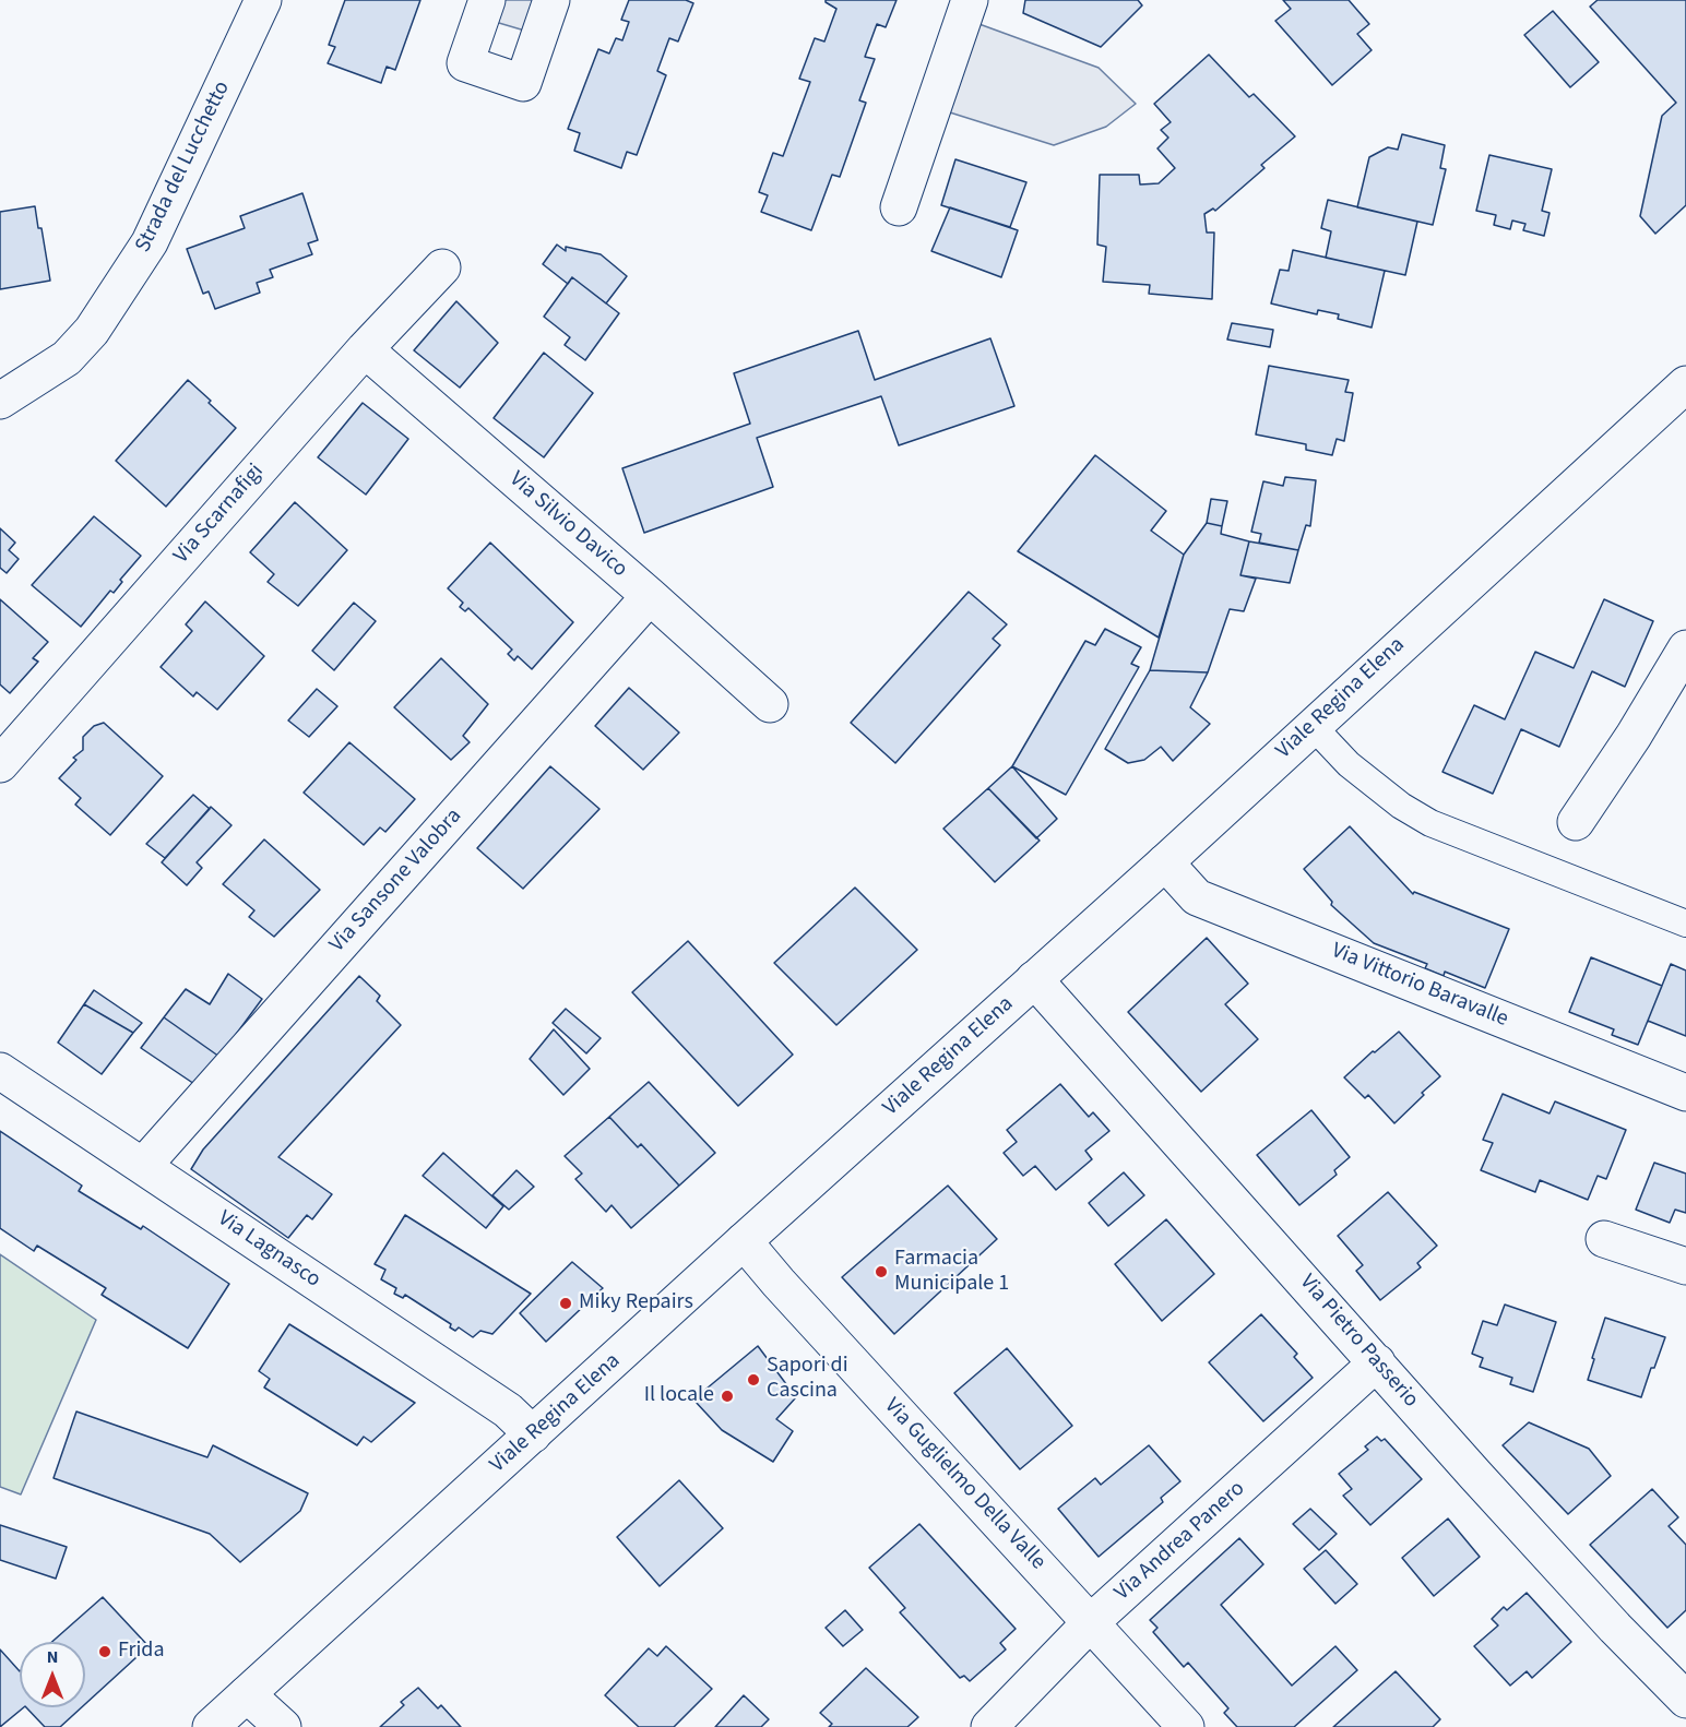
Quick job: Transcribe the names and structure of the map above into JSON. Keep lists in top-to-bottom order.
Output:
{
  "streets": {
    "street": [
      "Strada del Lucchetto",
      "Via Scarnafigi",
      "Via Silvio Davico",
      "Viale Regina Elena",
      "Via Sansone Valobra",
      "Via Vittorio Baravalle",
      "Via Lagnasco",
      "Via Pietro Passerio",
      "Via Guglielmo Della Valle",
      "Via Andrea Panero"
    ]
  },
  "crossings": [
    ["Via Scarnafigi", "Via Silvio Davico"],
    ["Via Silvio Davico", "Via Sansone Valobra"],
    ["Viale Regina Elena", "Via Vittorio Baravalle"],
    ["Viale Regina Elena", "Via Lagnasco"],
    ["Viale Regina Elena", "Via Pietro Passerio"],
    ["Viale Regina Elena", "Via Guglielmo Della Valle"],
    ["Via Sansone Valobra", "Via Lagnasco"],
    ["Via Pietro Passerio", "Via Andrea Panero"],
    ["Via Guglielmo Della Valle", "Via Andrea Panero"]
  ],
  "places": [
    "Farmacia Municipale 1",
    "Miky Repairs",
    "Sapori di Cascina",
    "Il locale",
    "Frida"
  ],
  "north": "top"
}
